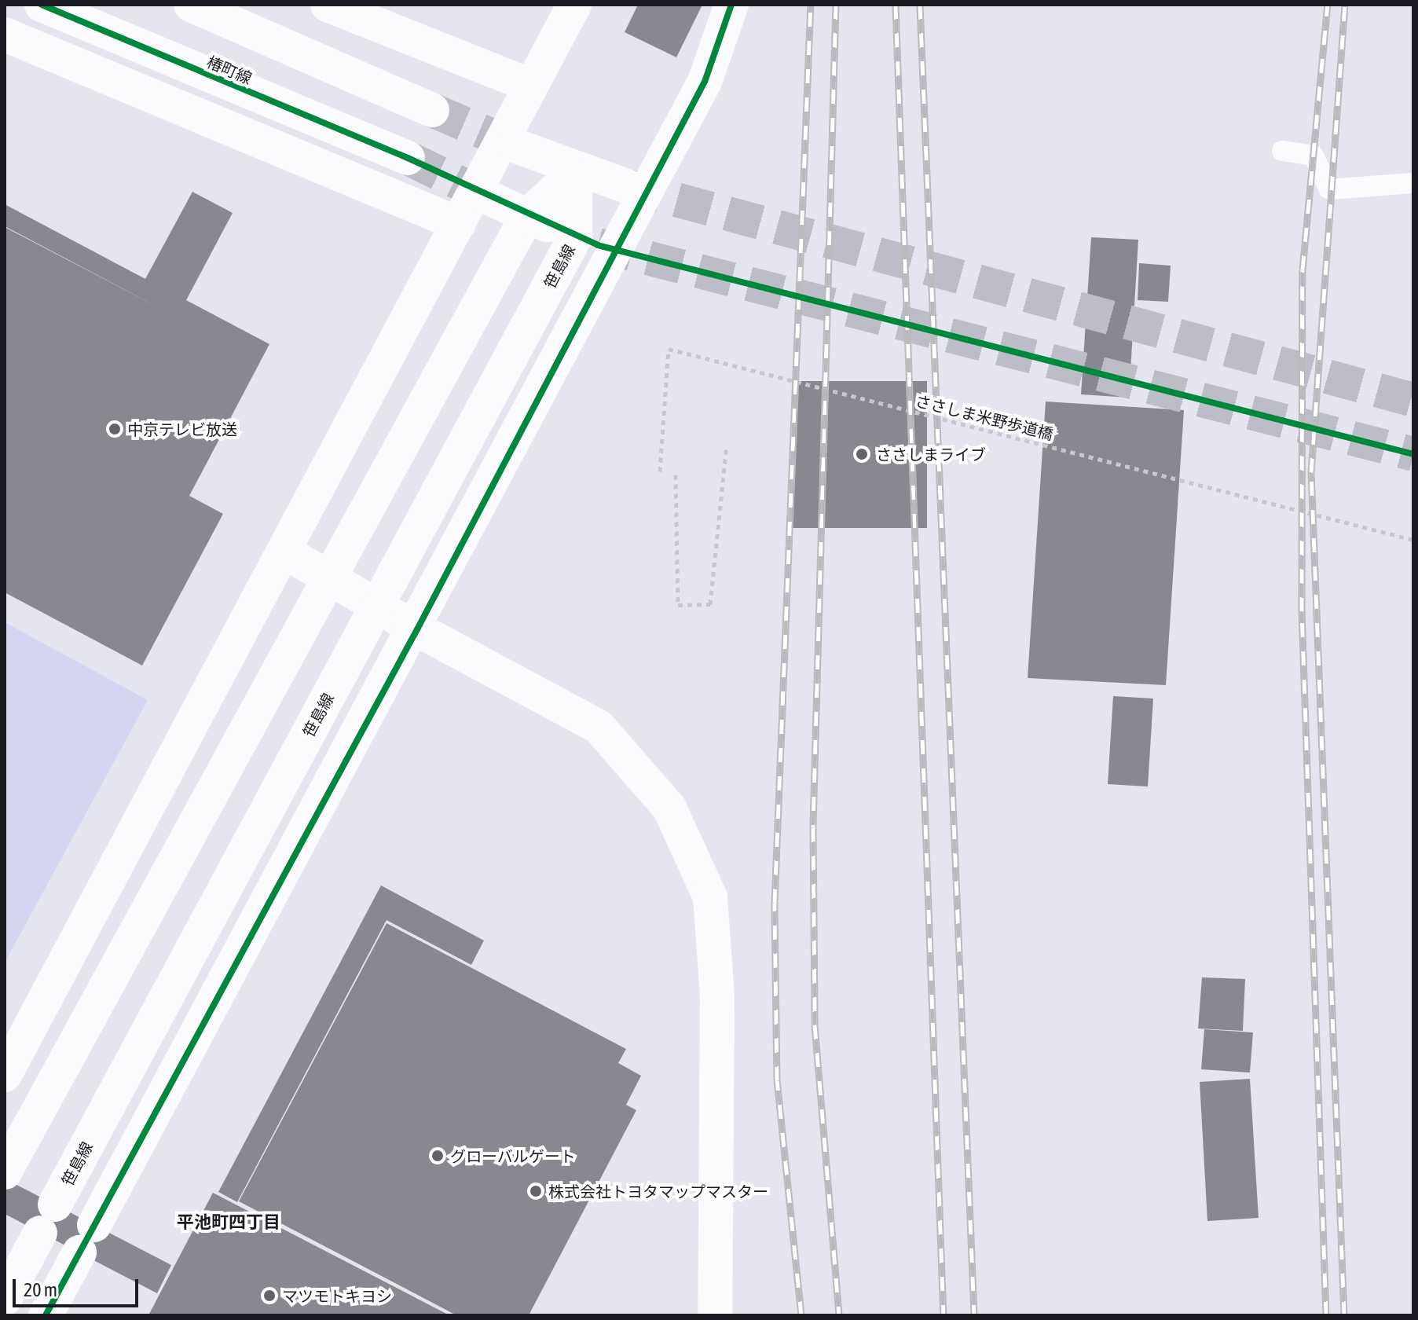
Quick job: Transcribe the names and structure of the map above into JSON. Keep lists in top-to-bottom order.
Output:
{
  "streets": {
    "street": ["椿町線", "笹島線"],
    "path": ["ささしま米野歩道橋"]
  },
  "districts": ["平池町四丁目"],
  "places": [
    "中京テレビ放送",
    "ささしまライブ",
    "グローバルゲート",
    "株式会社トヨタマップマスター",
    "マツモトキヨシ"
  ],
  "scale_bar": "20 m"
}
